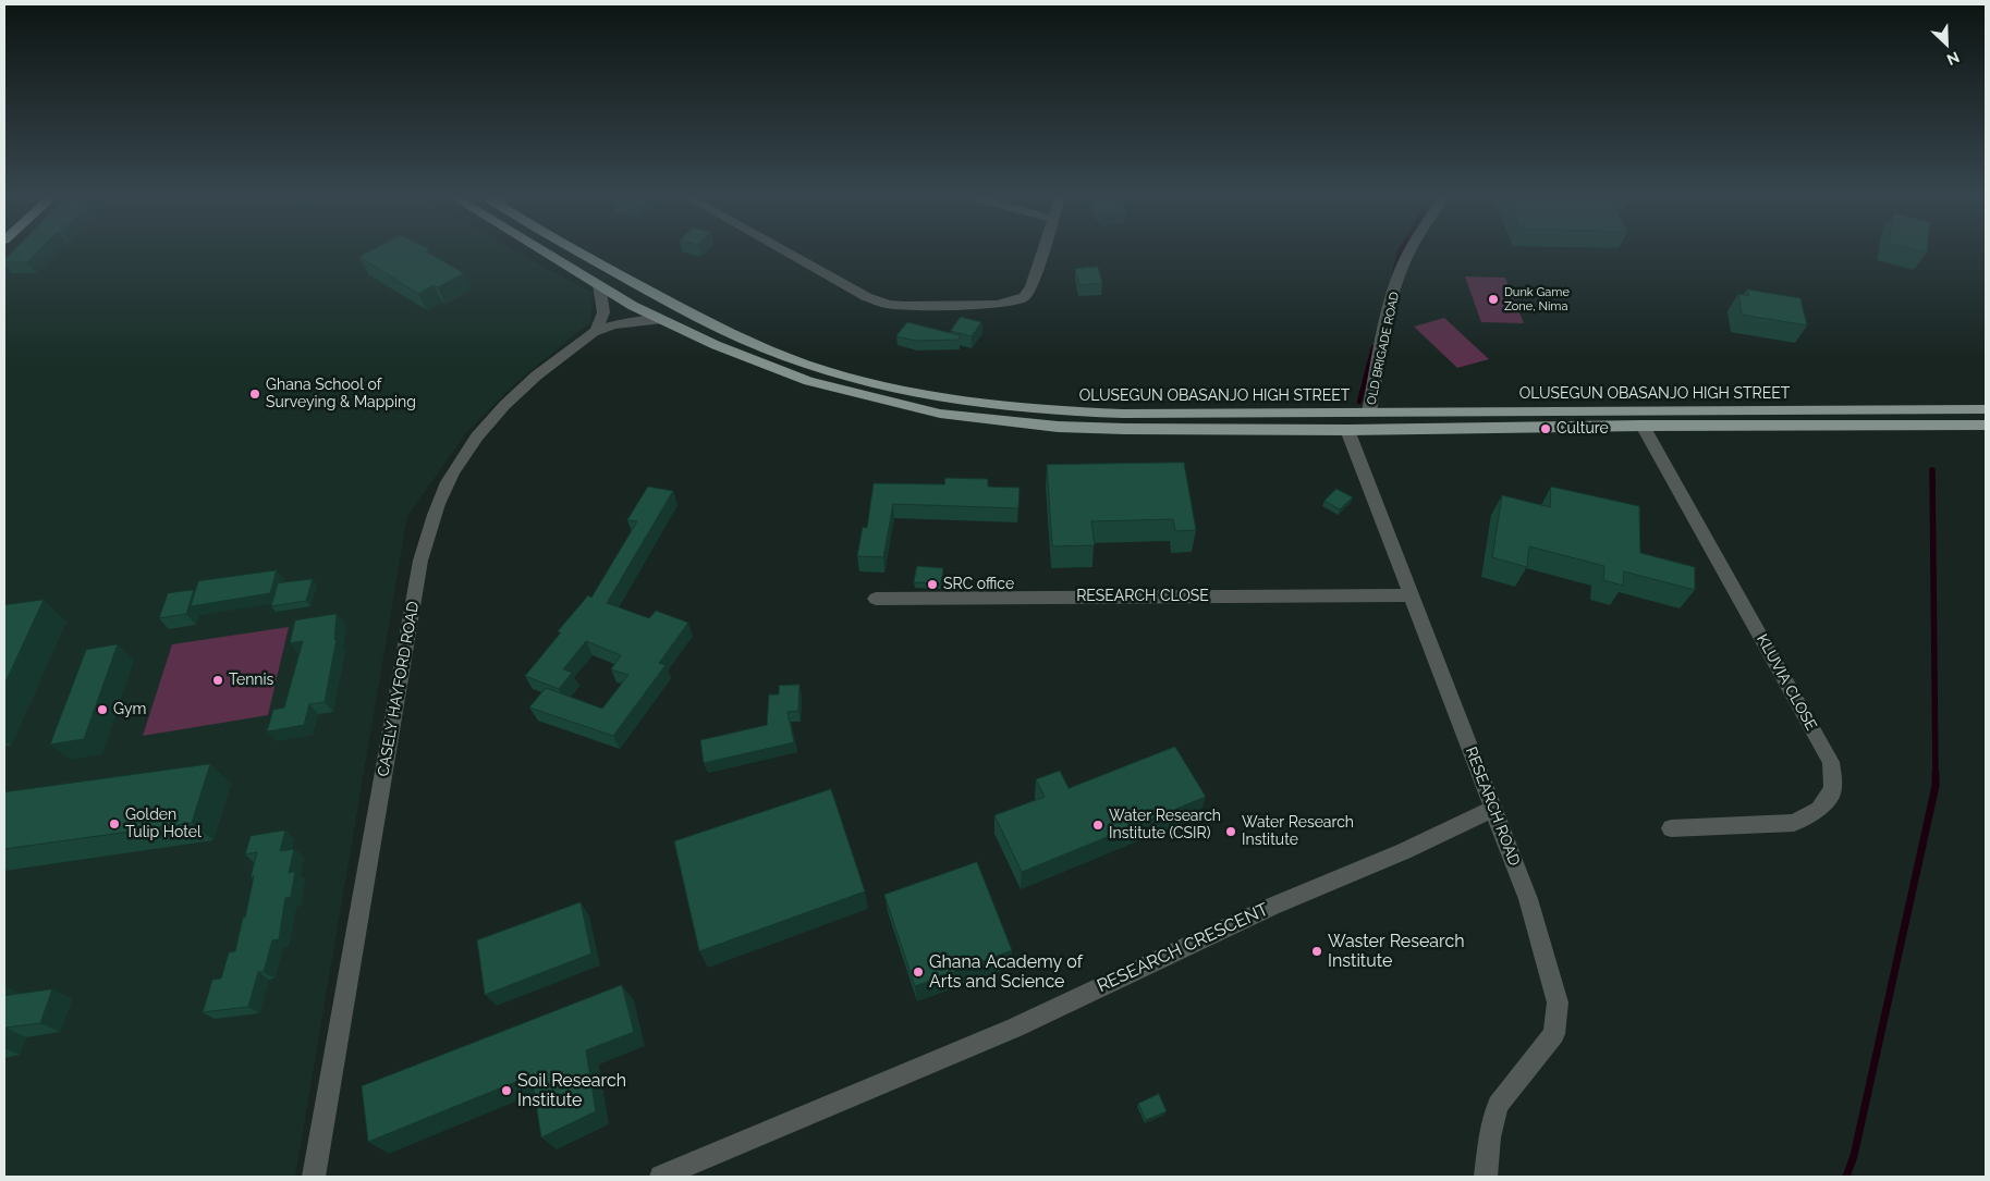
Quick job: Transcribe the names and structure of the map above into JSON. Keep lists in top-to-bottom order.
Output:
{
  "streets": {
    "main road": ["OLUSEGUN OBASANJO HIGH STREET"],
    "street": [
      "OLD BRIGADE ROAD",
      "RESEARCH CLOSE",
      "KLUVIA CLOSE",
      "CASELY HAYFORD ROAD",
      "RESEARCH ROAD",
      "RESEARCH CRESCENT"
    ]
  },
  "crossings": [
    ["OLD BRIGADE ROAD", "OLUSEGUN OBASANJO HIGH STREET"],
    ["OLUSEGUN OBASANJO HIGH STREET", "KLUVIA CLOSE"],
    ["OLUSEGUN OBASANJO HIGH STREET", "CASELY HAYFORD ROAD"],
    ["OLUSEGUN OBASANJO HIGH STREET", "RESEARCH ROAD"],
    ["RESEARCH CLOSE", "RESEARCH ROAD"],
    ["RESEARCH ROAD", "RESEARCH CRESCENT"]
  ],
  "places": [
    "Dunk Game Zone, Nima",
    "Ghana School of Surveying & Mapping",
    "Culture",
    "SRC office",
    "Tennis",
    "Gym",
    "Golden Tulip Hotel",
    "Water Research Institute (CSIR)",
    "Water Research Institute",
    "Waster Research Institute",
    "Ghana Academy of Arts and Science",
    "Soil Research Institute"
  ],
  "north": "bottom right"
}
